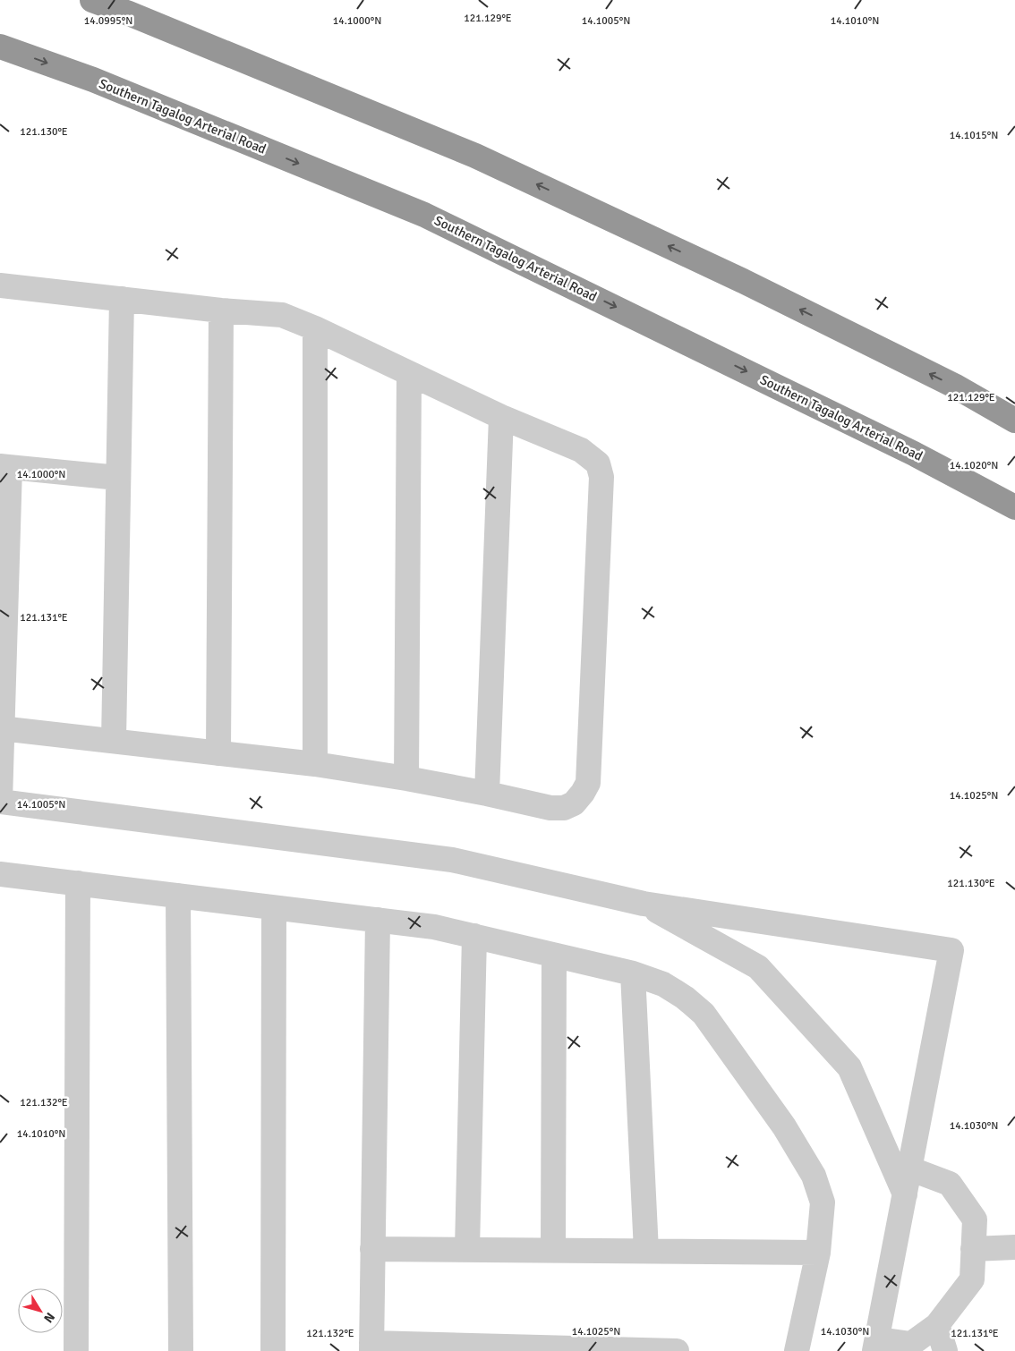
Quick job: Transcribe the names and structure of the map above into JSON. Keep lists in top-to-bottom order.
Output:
{
  "streets": {
    "highway": ["Southern Tagalog Arterial Road"]
  },
  "north": "bottom right",
  "coordinates": [
    "121.129°E",
    "14.0995°N",
    "14.1000°N",
    "14.1005°N",
    "14.1010°N",
    "121.130°E",
    "14.1015°N",
    "14.1020°N",
    "121.131°E",
    "14.1025°N",
    "121.132°E",
    "14.1030°N"
  ]
}
